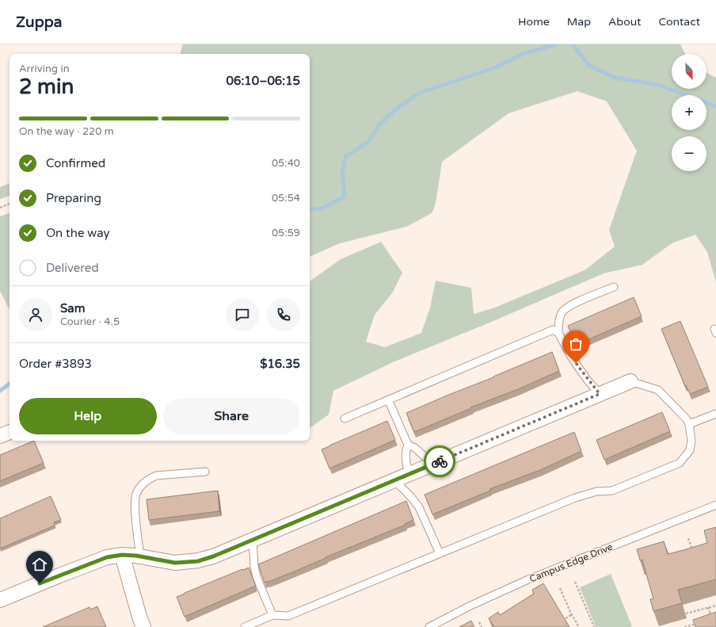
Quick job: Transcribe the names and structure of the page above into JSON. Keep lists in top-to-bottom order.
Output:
{
  "streets": {
    "lane": ["Campus Edge Drive"]
  },
  "north": "bottom right",
  "page": {
    "header": "Zuppa",
    "nav": [
      "Home",
      "Map",
      "About",
      "Contact"
    ],
    "map_buttons": ["+", "−"],
    "heading": ["2 min", "Arriving in", "06:10–06:15"],
    "panel": [
      "Sam",
      "Courier · 4.5",
      "Order #3893",
      "$16.35"
    ],
    "bar": "On the way · 220 m",
    "list": [
      ["Confirmed", "05:40"],
      ["Preparing", "05:54"],
      ["On the way", "05:59"],
      "Delivered"
    ],
    "buttons": ["Help", "Share"]
  }
}
